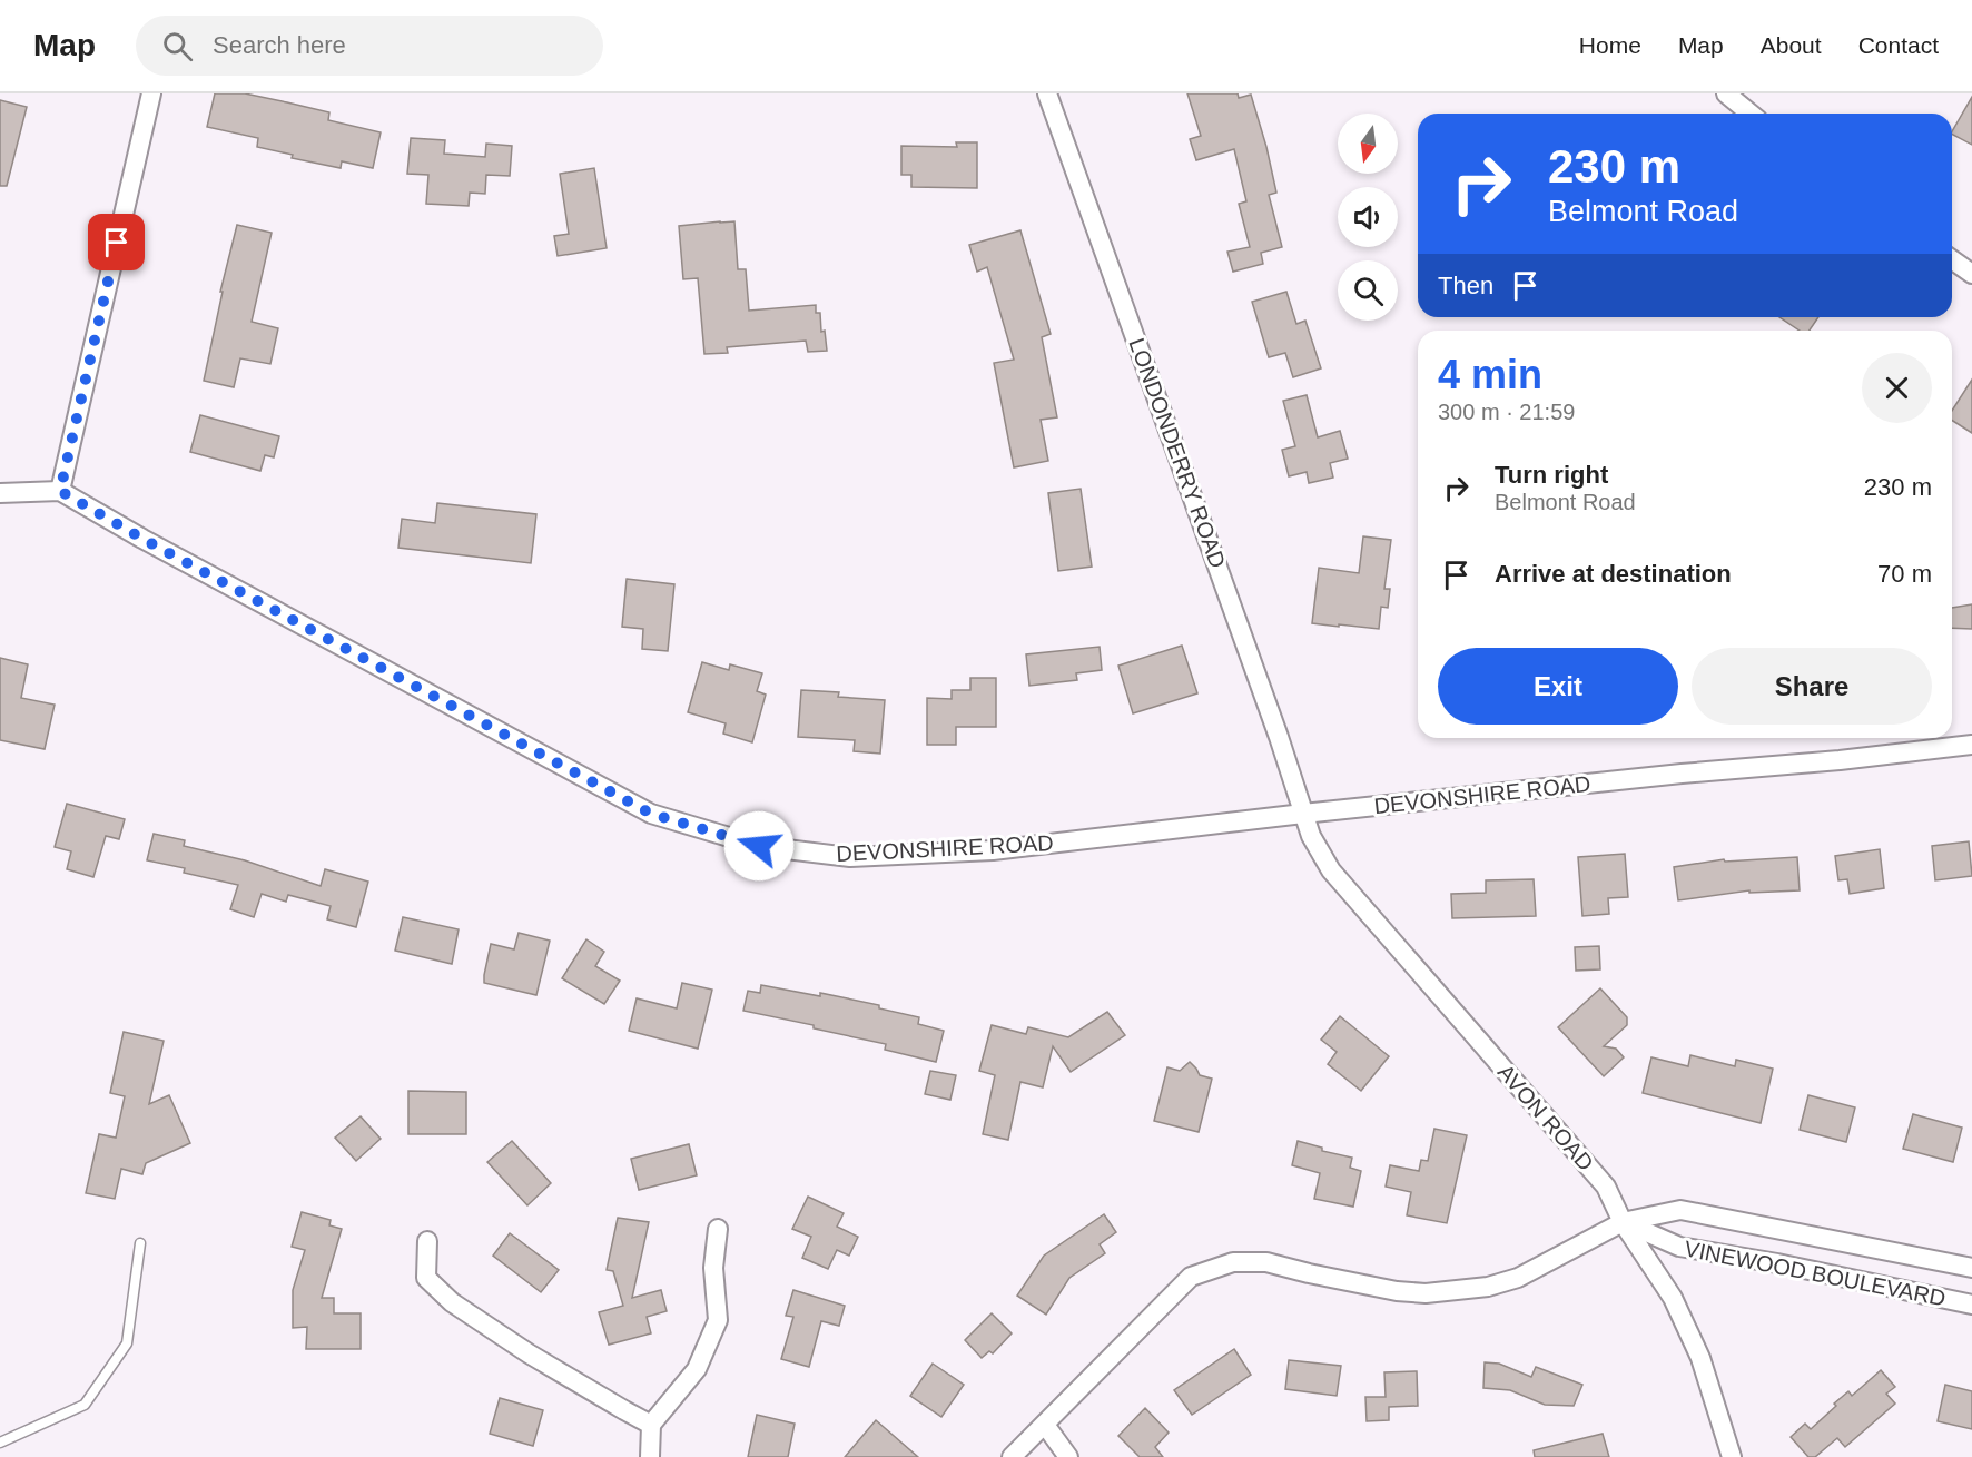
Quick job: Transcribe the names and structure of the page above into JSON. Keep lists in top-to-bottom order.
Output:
{
  "streets": {
    "street": [
      "LONDONDERRY ROAD",
      "DEVONSHIRE ROAD",
      "AVON ROAD",
      "VINEWOOD BOULEVARD"
    ]
  },
  "crossings": [
    ["LONDONDERRY ROAD", "DEVONSHIRE ROAD"],
    ["LONDONDERRY ROAD", "AVON ROAD"],
    ["DEVONSHIRE ROAD", "AVON ROAD"],
    ["AVON ROAD", "VINEWOOD BOULEVARD"]
  ],
  "north": "bottom",
  "page": {
    "header": "Map",
    "search": "Search here",
    "nav": [
      "Home",
      "Map",
      "About",
      "Contact"
    ],
    "turn": ["230 m", "Belmont Road"],
    "then": "Then",
    "heading": ["4 min", "300 m · 21:59"],
    "list": [
      {
        "name": "Turn right",
        "note": "Belmont Road",
        "value": "230 m"
      },
      {
        "name": "Arrive at destination",
        "value": "70 m"
      }
    ],
    "buttons": ["Exit", "Share"]
  }
}
